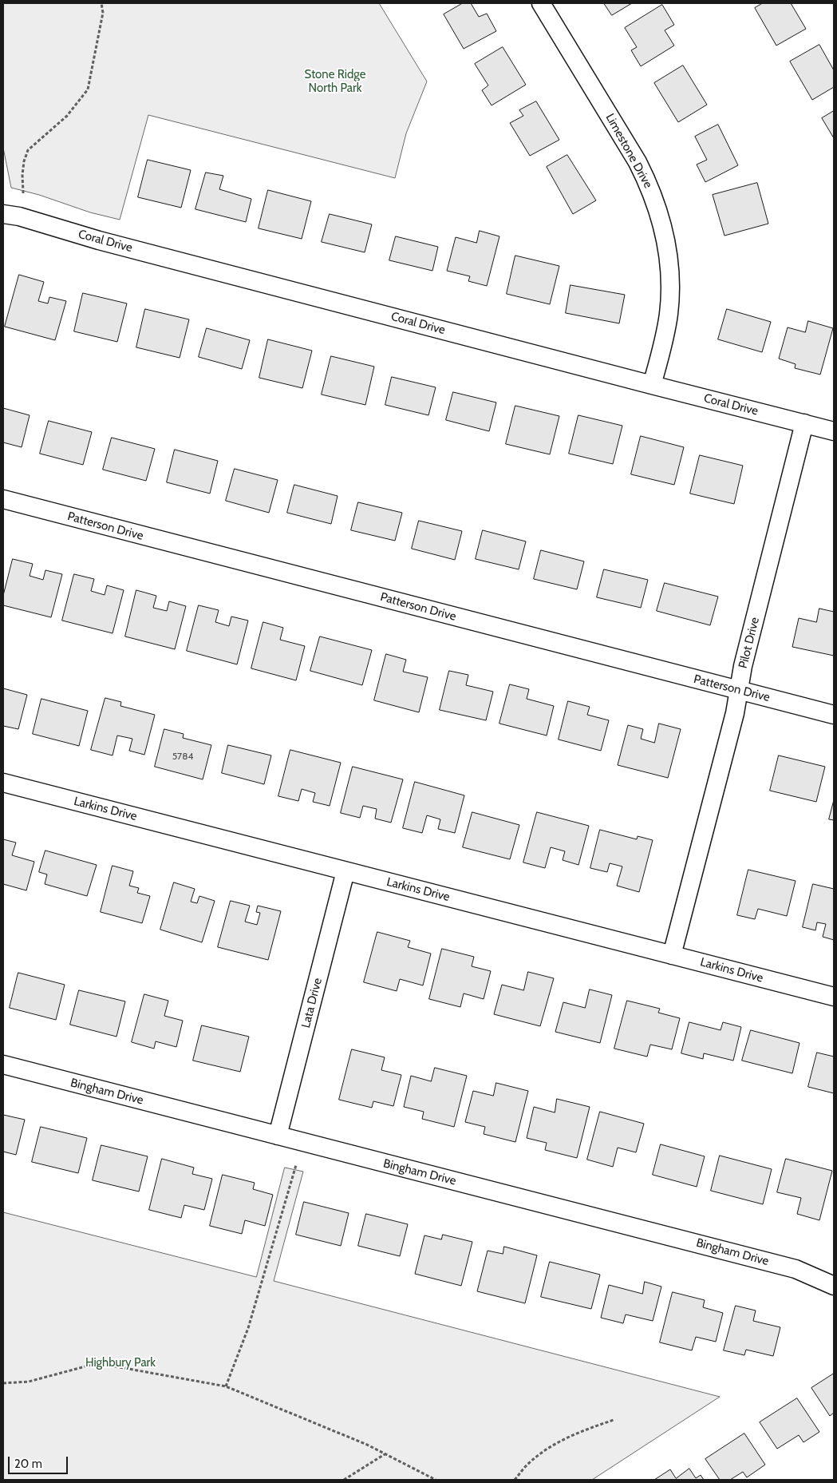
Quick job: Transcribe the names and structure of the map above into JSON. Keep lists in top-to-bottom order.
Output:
{
  "streets": {
    "street": [
      "Limestone Drive",
      "Coral Drive",
      "Patterson Drive",
      "Pilot Drive",
      "Larkins Drive",
      "Lata Drive",
      "Bingham Drive"
    ]
  },
  "crossings": [
    ["Limestone Drive", "Coral Drive"],
    ["Coral Drive", "Pilot Drive"],
    ["Patterson Drive", "Pilot Drive"],
    ["Pilot Drive", "Larkins Drive"],
    ["Larkins Drive", "Lata Drive"],
    ["Lata Drive", "Bingham Drive"]
  ],
  "parks": ["Stone Ridge North Park", "Highbury Park"],
  "house_numbers": ["5784"],
  "scale_bar": "20 m"
}
